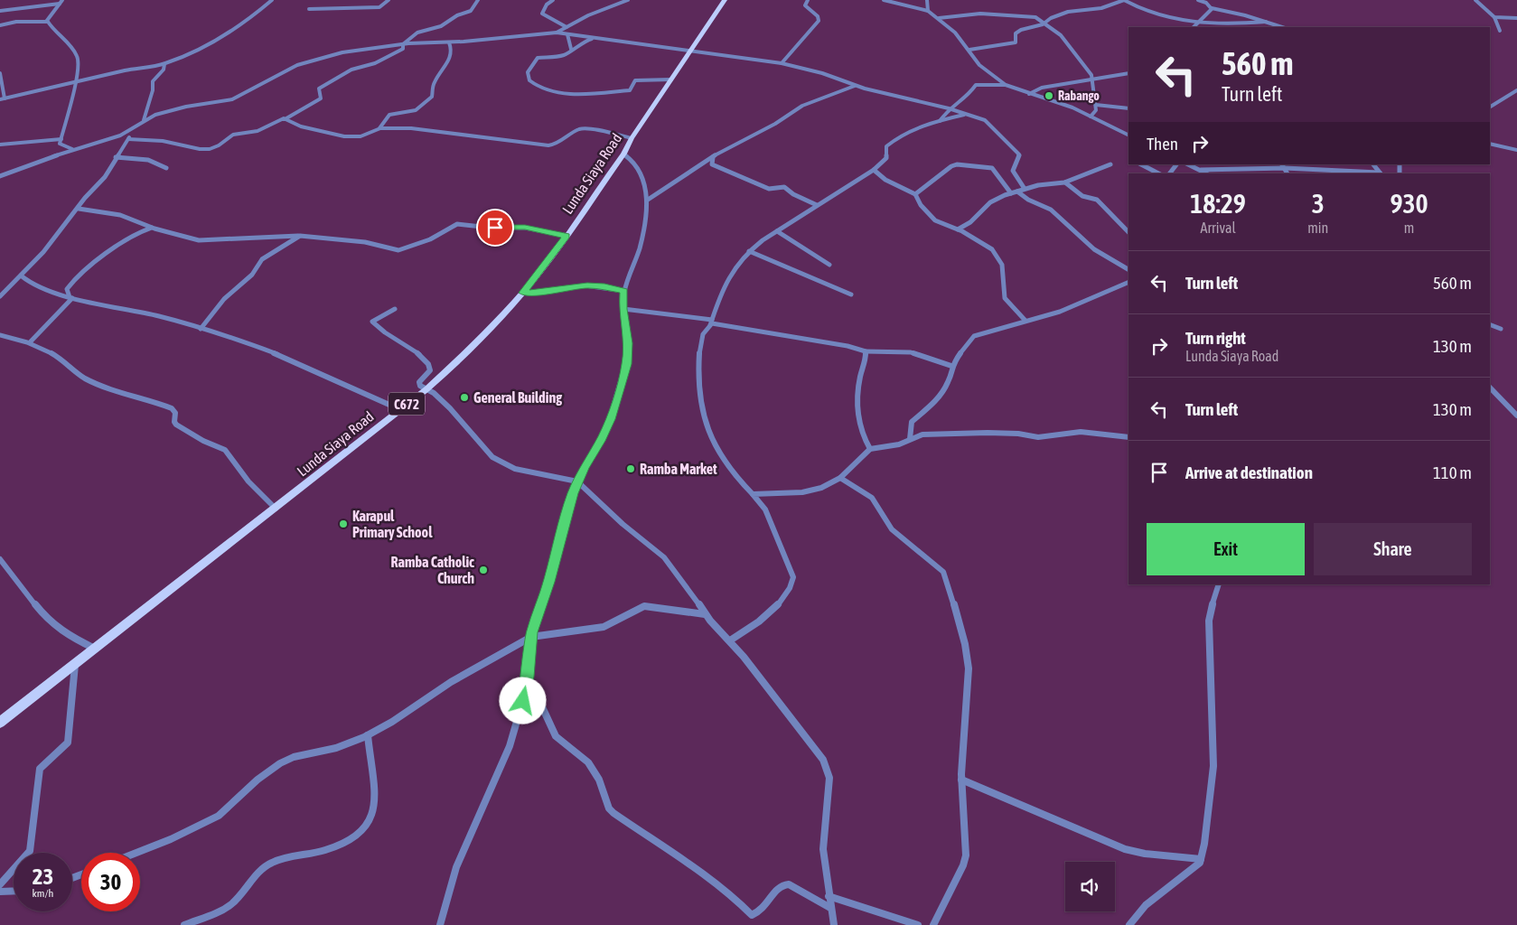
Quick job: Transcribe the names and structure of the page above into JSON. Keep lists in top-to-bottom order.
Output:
{
  "streets": {
    "main road": ["Lunda Siaya Road", "C672"]
  },
  "places": [
    "Rabango",
    "General Building",
    "Ramba Market",
    "Karapul Primary School",
    "Ramba Catholic Church"
  ],
  "page": {
    "turn": ["560 m", "Turn left"],
    "then": "Then",
    "eta": [
      "18:29",
      "Arrival",
      "3",
      "min",
      "930",
      "m"
    ],
    "list": [
      {
        "name": "Turn left",
        "value": "560 m"
      },
      {
        "name": "Turn right",
        "note": "Lunda Siaya Road",
        "value": "130 m"
      },
      {
        "name": "Turn left",
        "value": "130 m"
      },
      {
        "name": "Arrive at destination",
        "value": "110 m"
      }
    ],
    "buttons": ["Exit", "Share"],
    "speed": "23 km/h",
    "limit": "30"
  }
}
